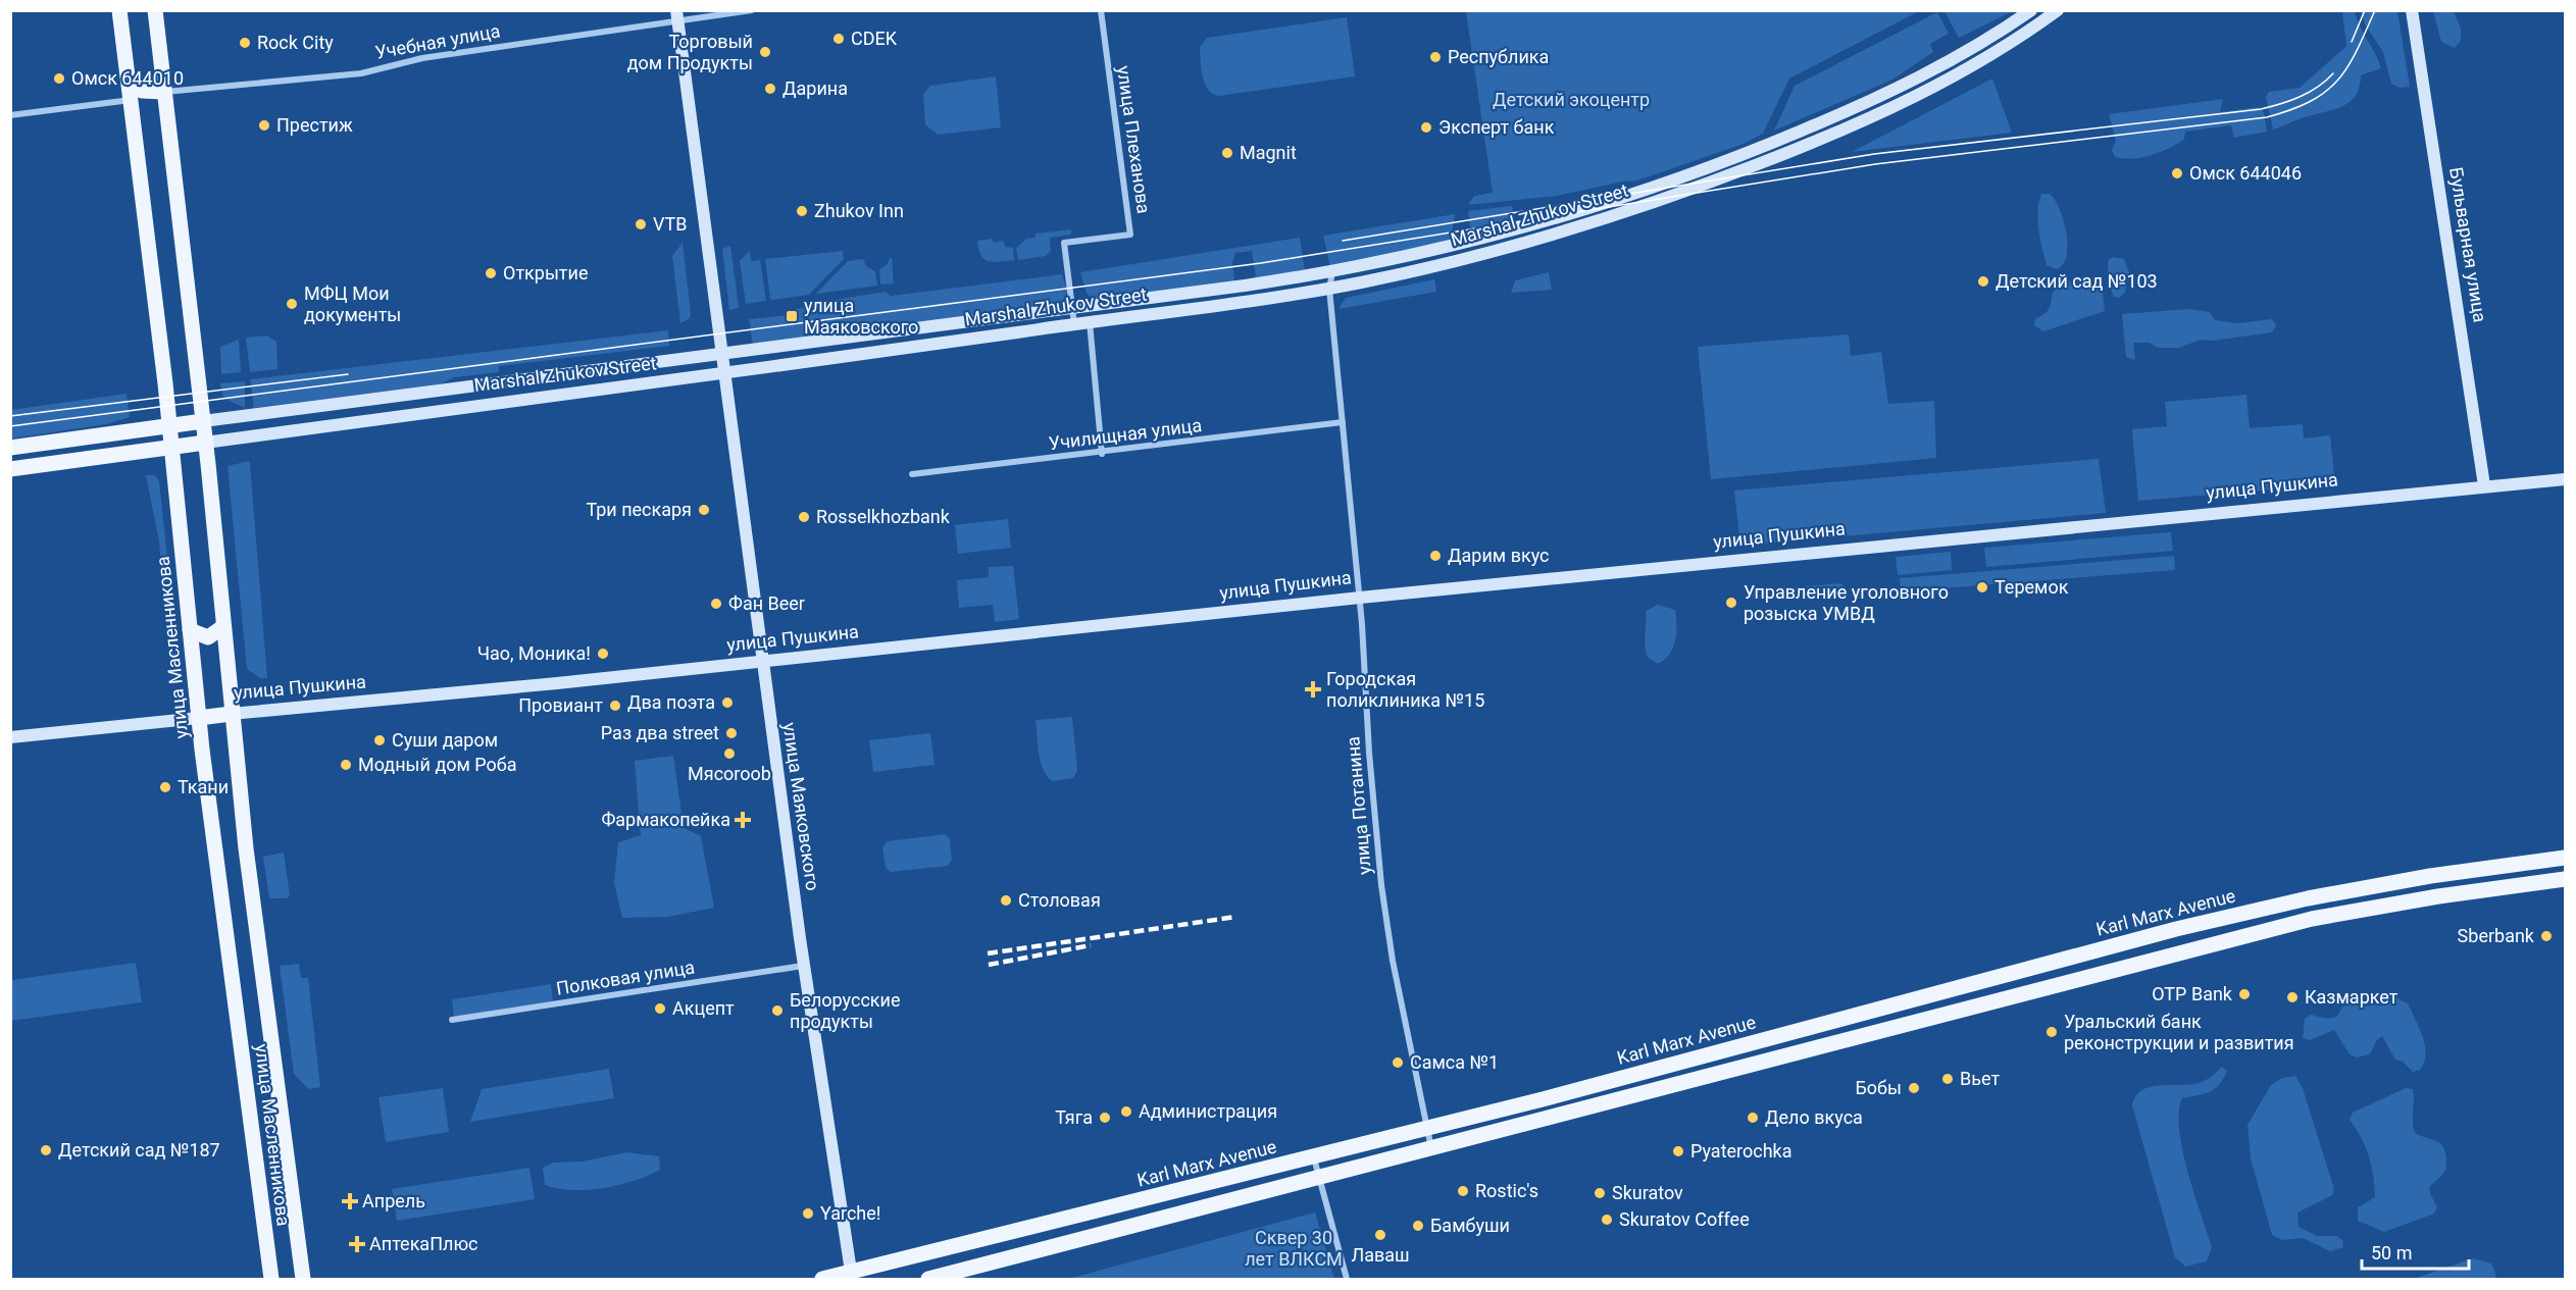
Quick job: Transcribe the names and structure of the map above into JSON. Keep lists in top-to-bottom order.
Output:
{
  "streets": {
    "main road": [
      "Marshal Zhukov Street",
      "Бульварная улица",
      "улица Пушкина",
      "улица Масленникова",
      "улица Маяковского",
      "Karl Marx Avenue"
    ],
    "street": [
      "Учебная улица",
      "улица Плеханова",
      "Училищная улица",
      "улица Потанина",
      "Полковая улица"
    ]
  },
  "crossings": [
    ["Учебная улица", "улица Масленникова"],
    ["Учебная улица", "улица Маяковского"],
    ["улица Плеханова", "Marshal Zhukov Street"],
    ["Marshal Zhukov Street", "улица Масленникова"],
    ["Marshal Zhukov Street", "улица Потанина"],
    ["Marshal Zhukov Street", "улица Маяковского"],
    ["Бульварная улица", "улица Пушкина"],
    ["Училищная улица", "улица Потанина"],
    ["улица Пушкина", "улица Масленникова"],
    ["улица Пушкина", "улица Потанина"],
    ["улица Пушкина", "улица Маяковского"],
    ["улица Потанина", "Karl Marx Avenue"],
    ["улица Маяковского", "Karl Marx Avenue"],
    ["улица Маяковского", "Полковая улица"]
  ],
  "parks": ["Детский экоцентр", "Сквер 30 лет ВЛКСМ"],
  "places": {
    "other": [
      "CDEK",
      "Rock City",
      "Торговый дом Продукты",
      "Республика",
      "Омск 644010",
      "Дарина",
      "Престиж",
      "Эксперт банк",
      "Magnit",
      "Омск 644046",
      "Zhukov Inn",
      "VTB",
      "Открытие",
      "Детский сад №103",
      "МФЦ Мои документы",
      "Три пескаря",
      "Rosselkhozbank",
      "Дарим вкус",
      "Теремок",
      "Управление уголовного розыска УМВД",
      "Фан Beer",
      "Чао, Моника!",
      "Два поэта",
      "Провиант",
      "Раз два street",
      "Суши даром",
      "Мясоroob",
      "Модный дом Роба",
      "Ткани",
      "Столовая",
      "Sberbank",
      "OTP Bank",
      "Казмаркет",
      "Акцепт",
      "Белорусские продукты",
      "Уральский банк реконструкции и развития",
      "Самса №1",
      "Вьет",
      "Бобы",
      "Администрация",
      "Тяга",
      "Дело вкуса",
      "Детский сад №187",
      "Pyaterochka",
      "Rostic's",
      "Skuratov",
      "Yarche!",
      "Skuratov Coffee",
      "Бамбуши",
      "Лаваш"
    ],
    "transit": ["улица Маяковского"],
    "health": [
      "Городская поликлиника №15",
      "Фармакопейка",
      "Апрель",
      "АптекаПлюс"
    ]
  },
  "scale_bar": "50 m"
}
